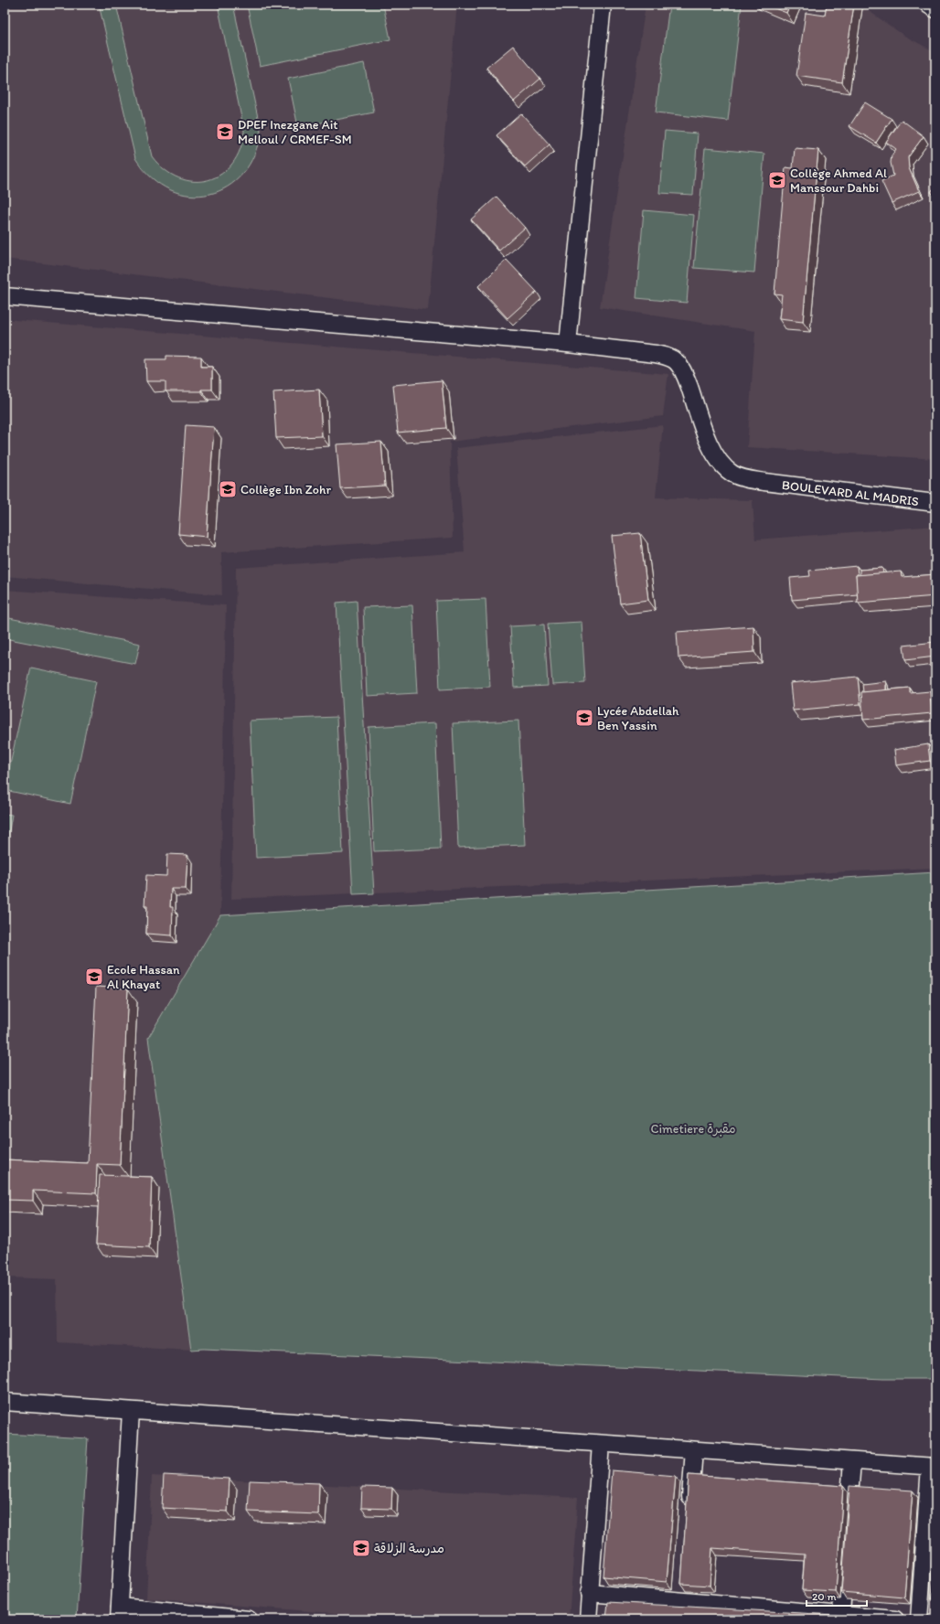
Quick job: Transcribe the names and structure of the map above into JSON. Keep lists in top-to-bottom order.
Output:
{
  "streets": {
    "street": ["BOULEVARD AL MADRIS"]
  },
  "parks": ["Cimetiere مقبرة"],
  "places": {
    "school or university": [
      "DPEF Inezgane Ait Melloul / CRMEF-SM",
      "Collège Ahmed Al Manssour Dahbi",
      "Collège Ibn Zohr",
      "Lycée Abdellah Ben Yassin",
      "Ecole Hassan Al Khayat",
      "مدرسة الزلاقة"
    ]
  },
  "scale_bar": "20 m"
}
